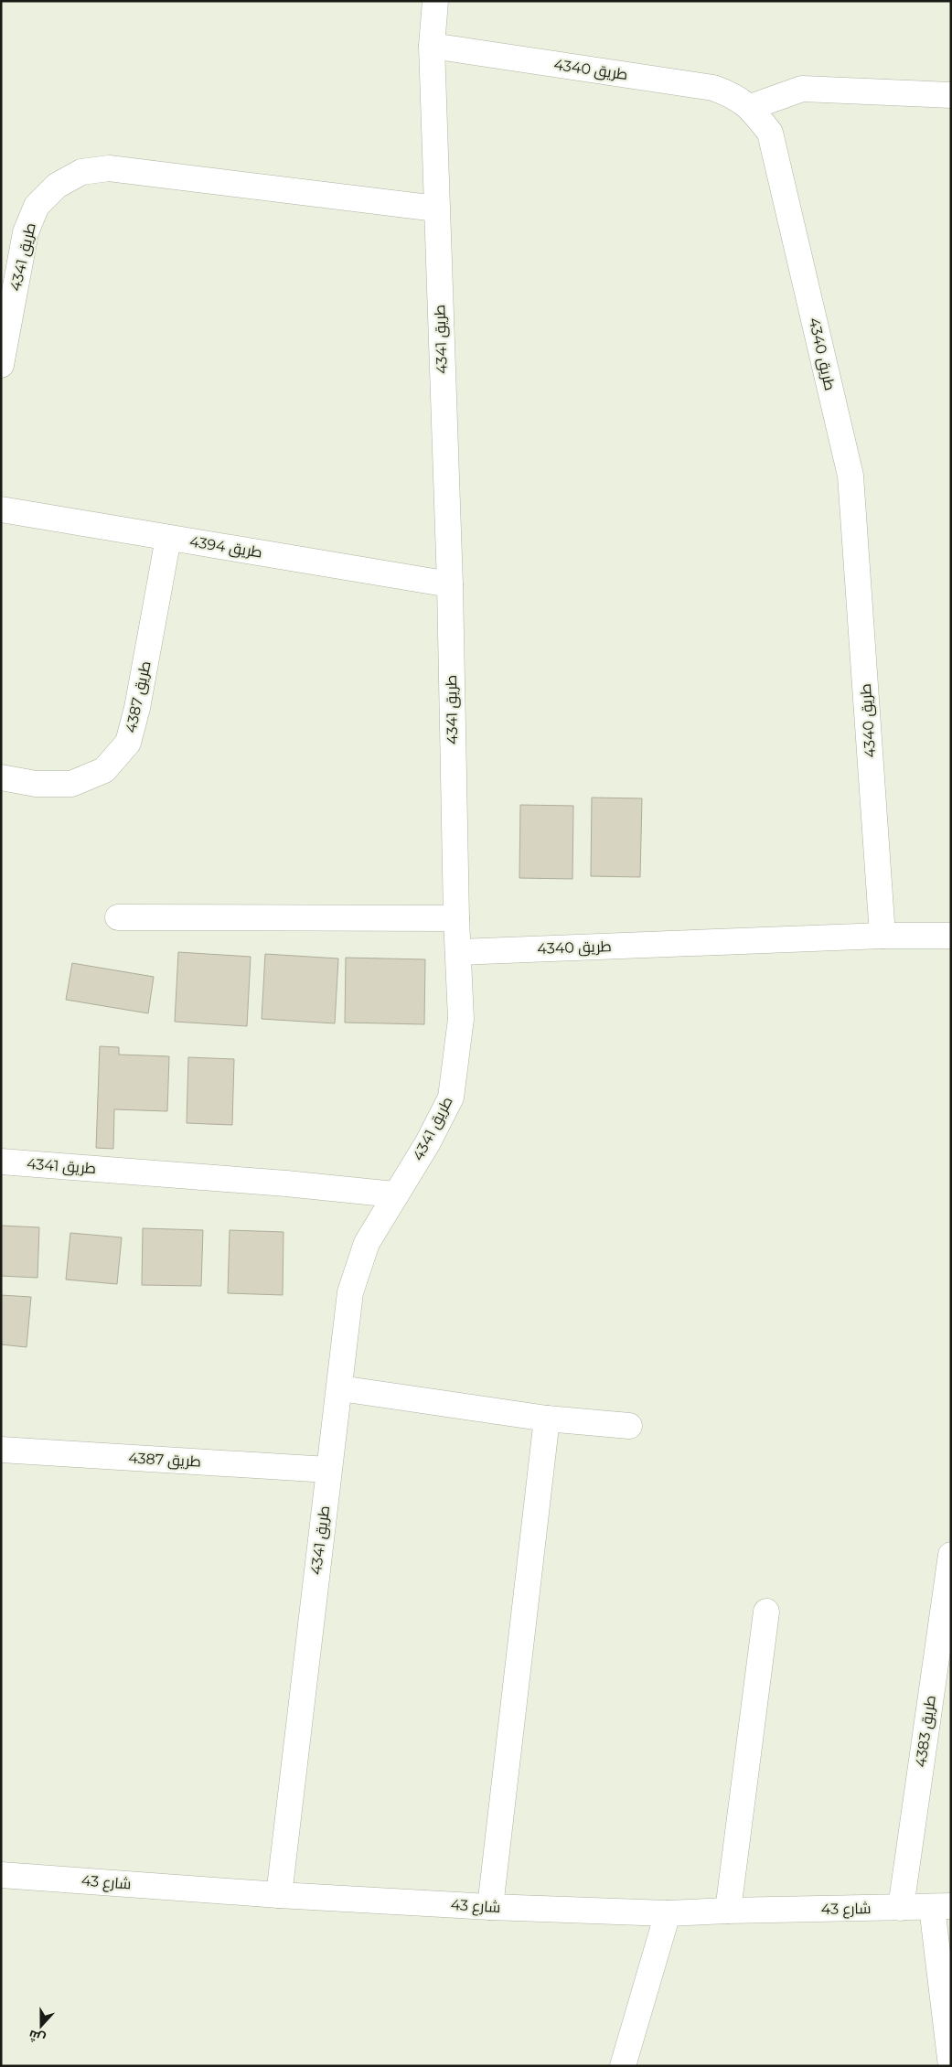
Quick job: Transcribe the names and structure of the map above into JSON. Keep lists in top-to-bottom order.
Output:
{
  "streets": {
    "street": [
      "طريق 4340",
      "طريق 4341",
      "طريق 4394",
      "طريق 4387",
      "طريق 4383",
      "شارع 43"
    ]
  },
  "crossings": [
    ["طريق 4340", "طريق 4341"],
    ["طريق 4341", "طريق 4394"],
    ["طريق 4341", "طريق 4387"],
    ["طريق 4341", "شارع 43"],
    ["طريق 4394", "طريق 4387"],
    ["طريق 4383", "شارع 43"]
  ],
  "north": "bottom"
}
